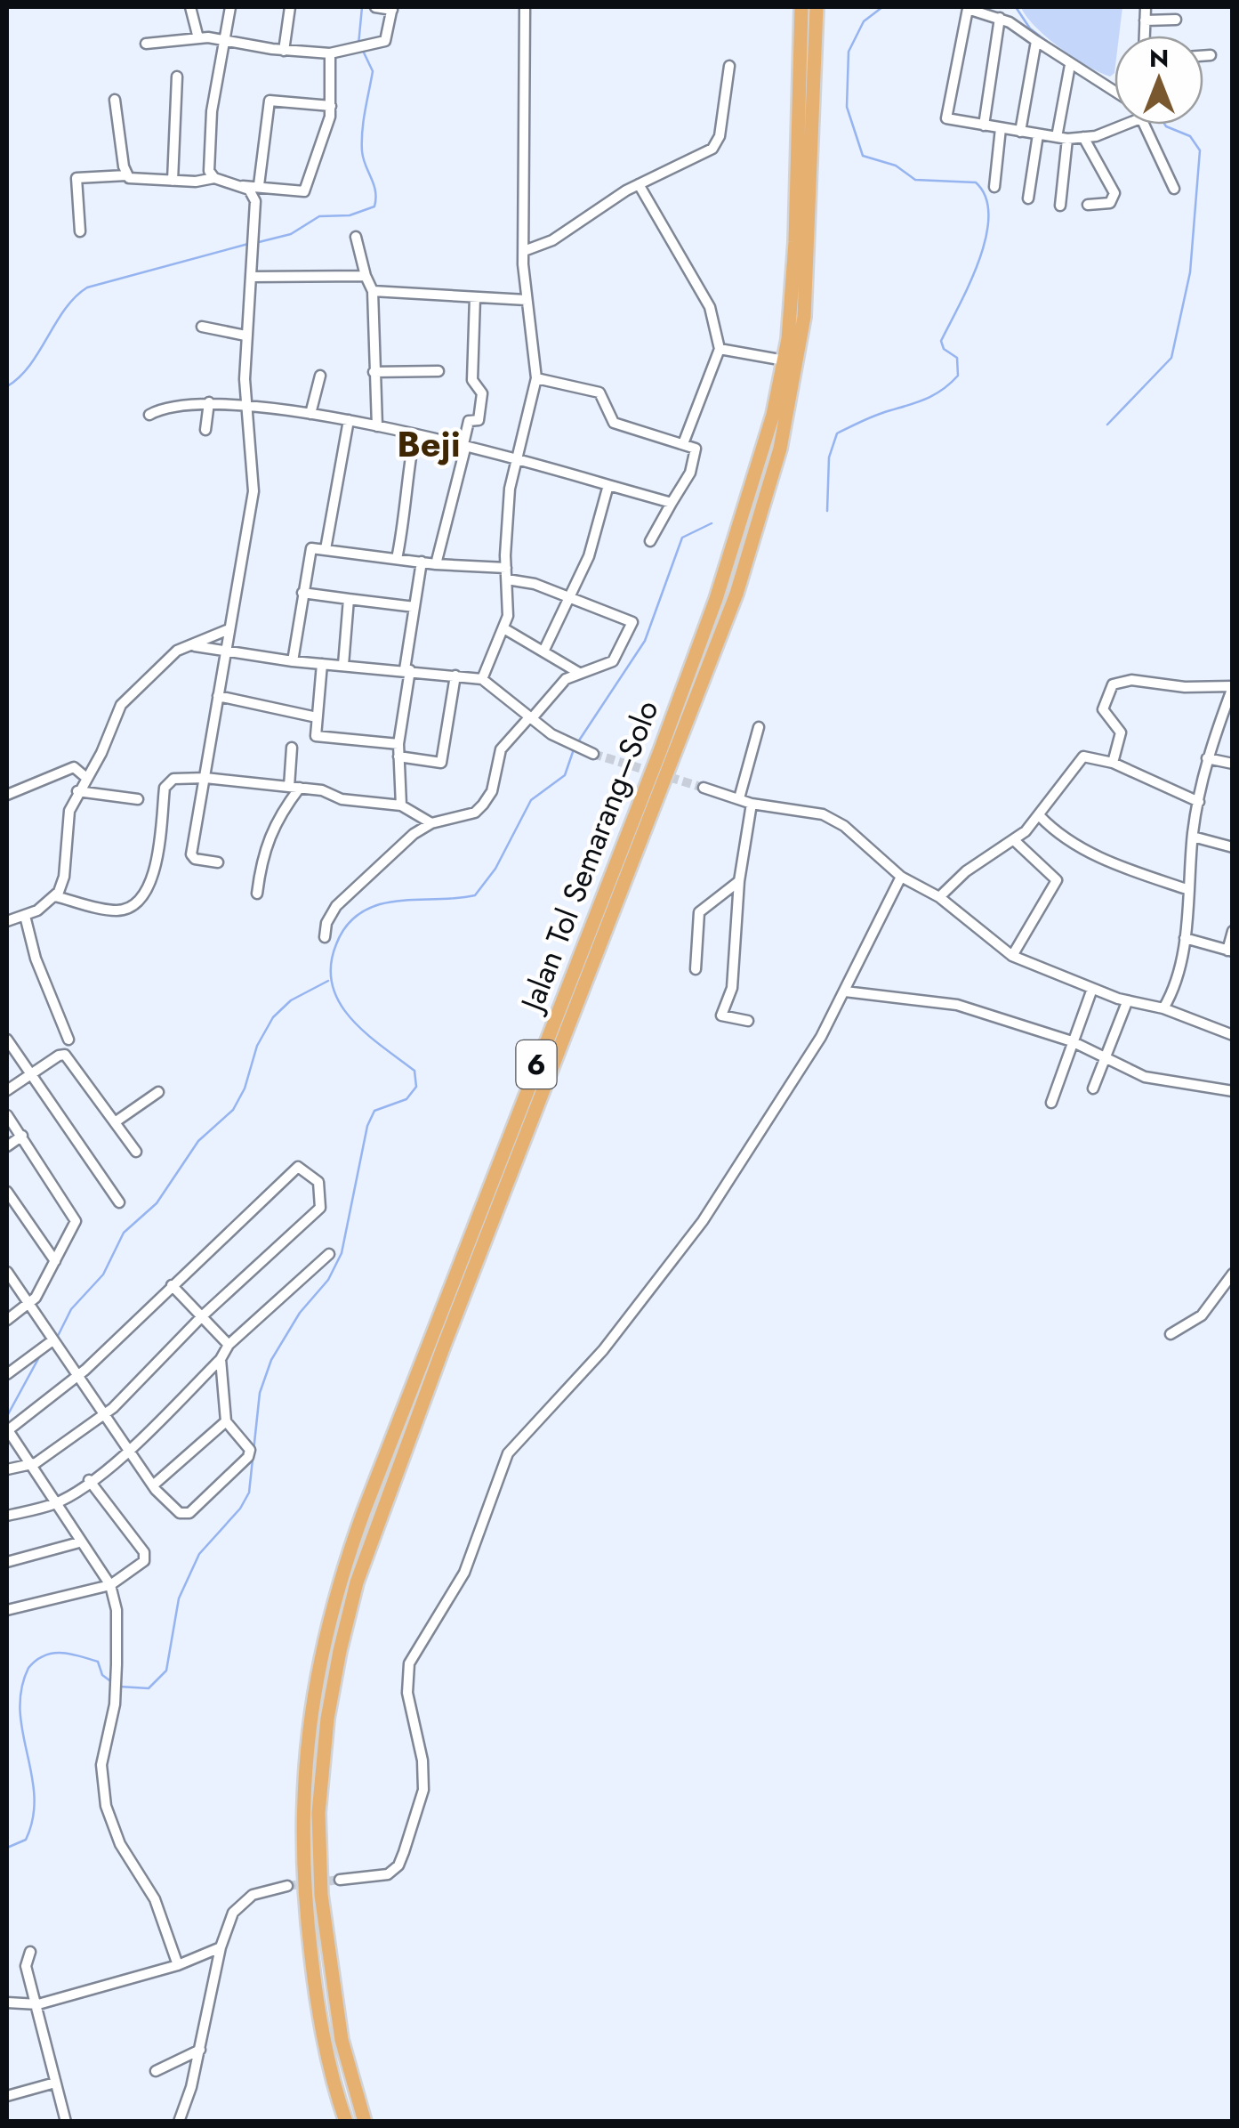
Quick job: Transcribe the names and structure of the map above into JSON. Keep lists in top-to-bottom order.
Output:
{
  "streets": {
    "highway": ["Jalan Tol Semarang–Solo", "6"]
  },
  "districts": ["Beji"],
  "north": "top"
}
